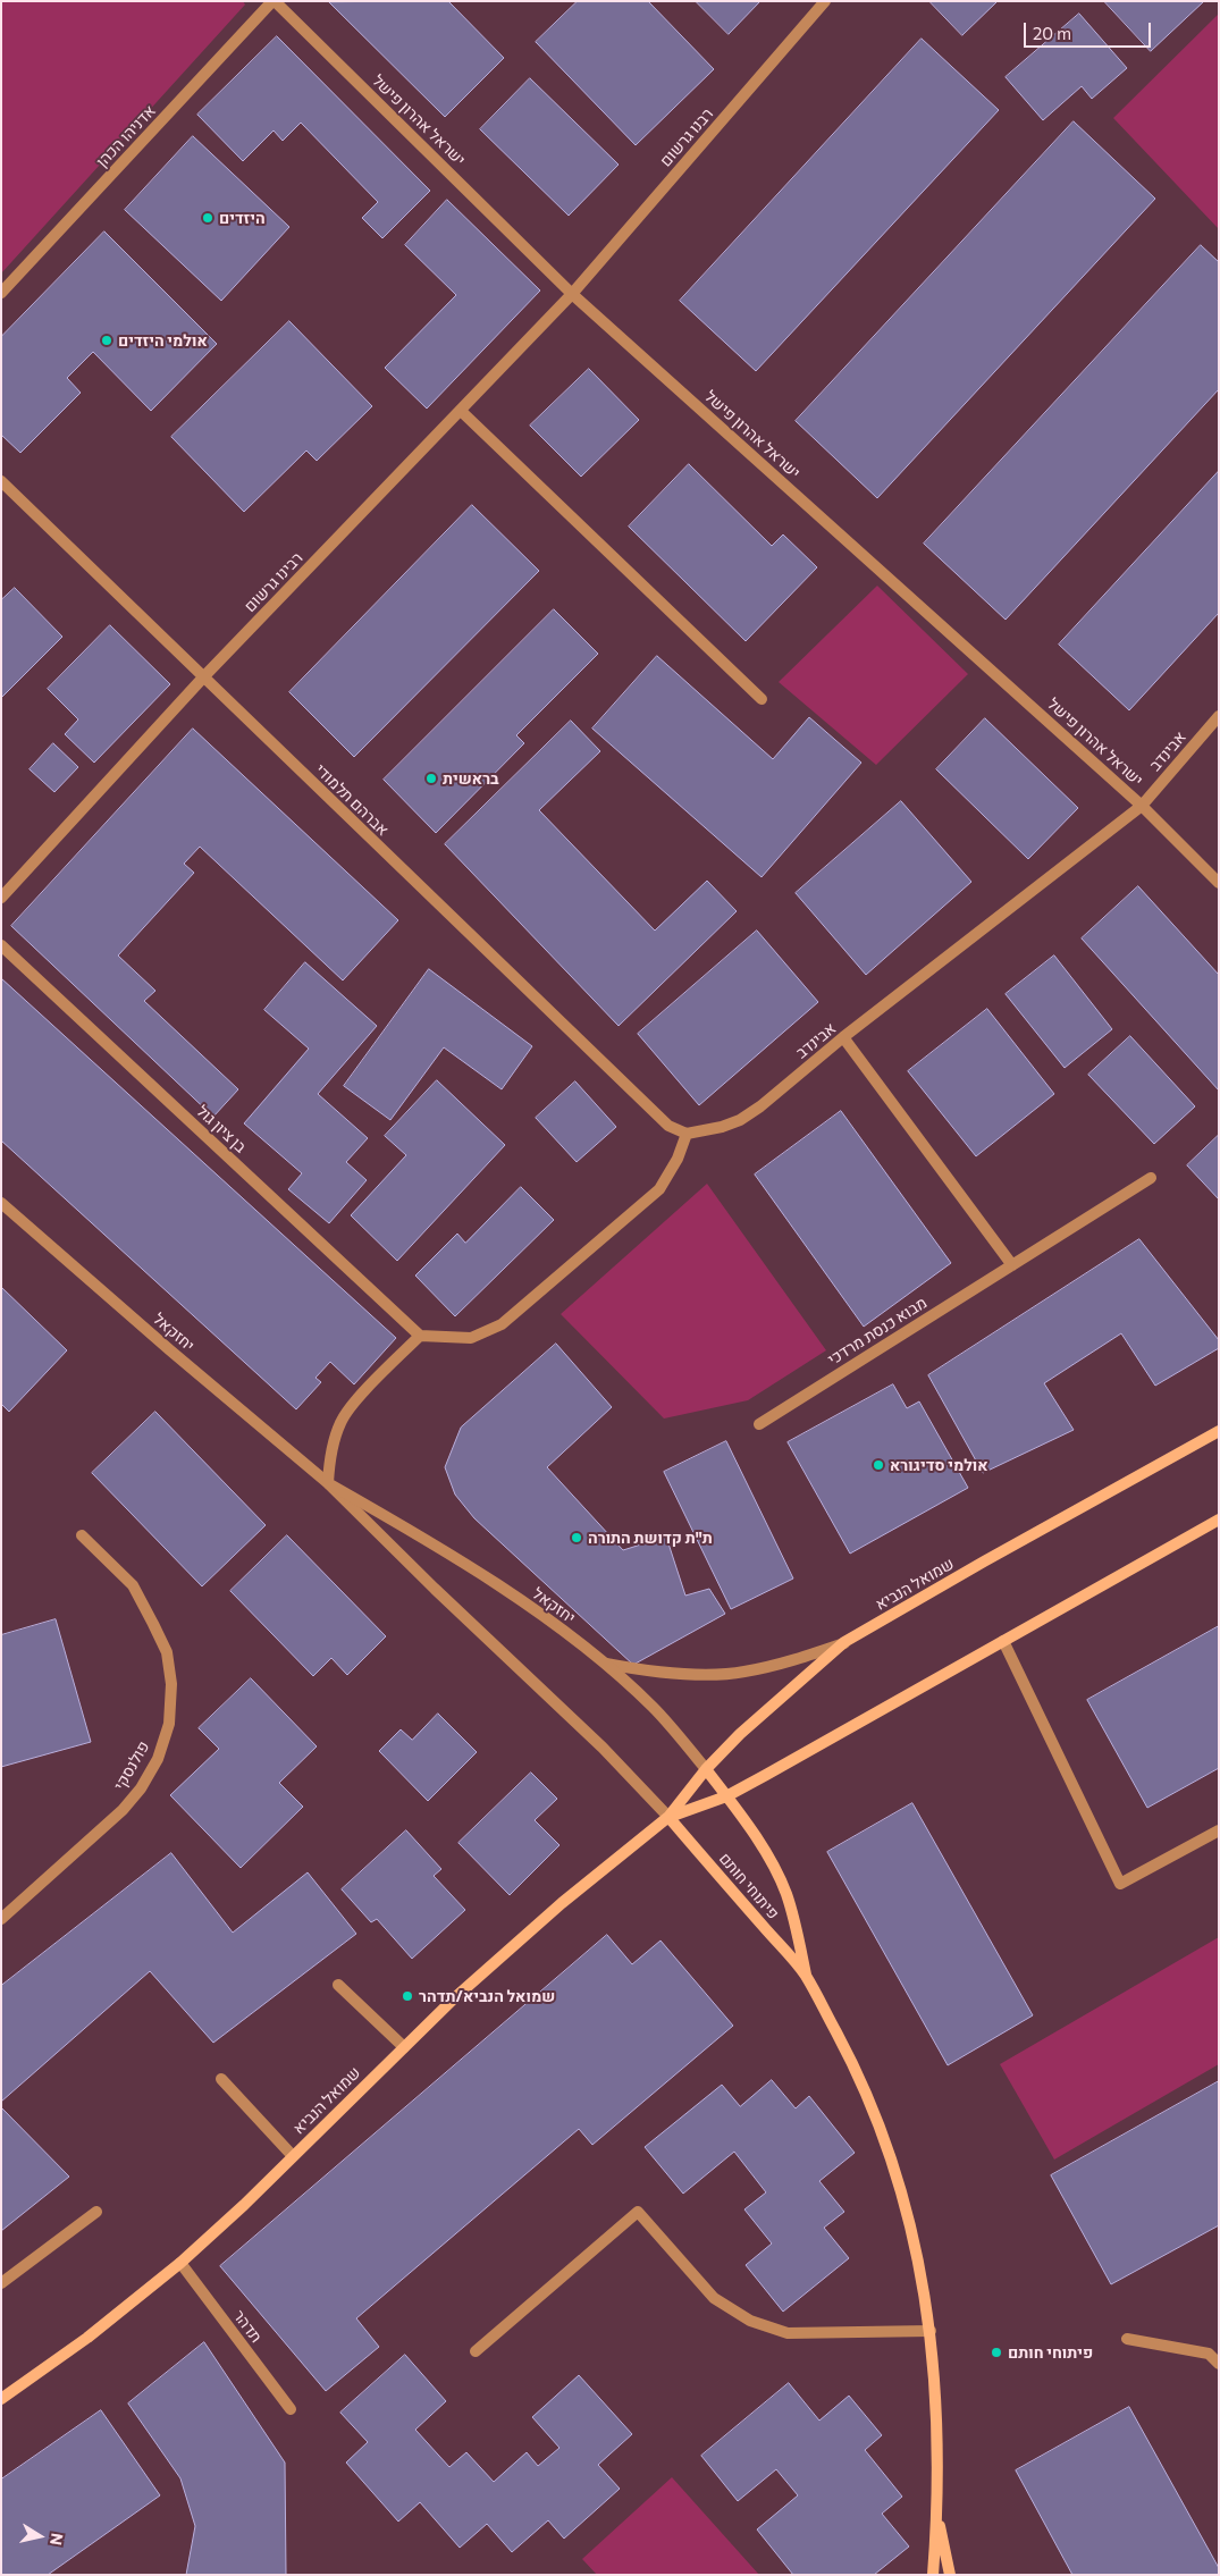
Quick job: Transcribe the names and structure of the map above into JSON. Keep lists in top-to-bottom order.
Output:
{
  "streets": {
    "street": [
      "ישראל אהרון פישל",
      "אדניהו הכהן",
      "רבנו גרשום",
      "רבינו גרשום",
      "אבינדב",
      "אברהם תלמודי",
      "בן ציון גול",
      "מבוא כנסת מרדכי",
      "יחזקאל",
      "שמואל הנביא",
      "פולנסקי",
      "פיתוחי חותם",
      "תדהר"
    ]
  },
  "crossings": [
    ["ישראל אהרון פישל", "אדניהו הכהן"],
    ["ישראל אהרון פישל", "רבנו גרשום"],
    ["ישראל אהרון פישל", "רבינו גרשום"],
    ["ישראל אהרון פישל", "אבינדב"],
    ["רבנו גרשום", "רבינו גרשום"],
    ["רבינו גרשום", "אברהם תלמודי"],
    ["אבינדב", "אברהם תלמודי"],
    ["יחזקאל", "שמואל הנביא"],
    ["יחזקאל", "פיתוחי חותם"],
    ["שמואל הנביא", "פיתוחי חותם"],
    ["שמואל הנביא", "תדהר"]
  ],
  "places": [
    "היזדים",
    "אולמי היזדים",
    "בראשית",
    "אולמי סדיגורא",
    "ת\"ת קדושת התורה",
    "שמואל הנביא/תדהר",
    "פיתוחי חותם"
  ],
  "scale_bar": "20 m",
  "north": "right"
}
